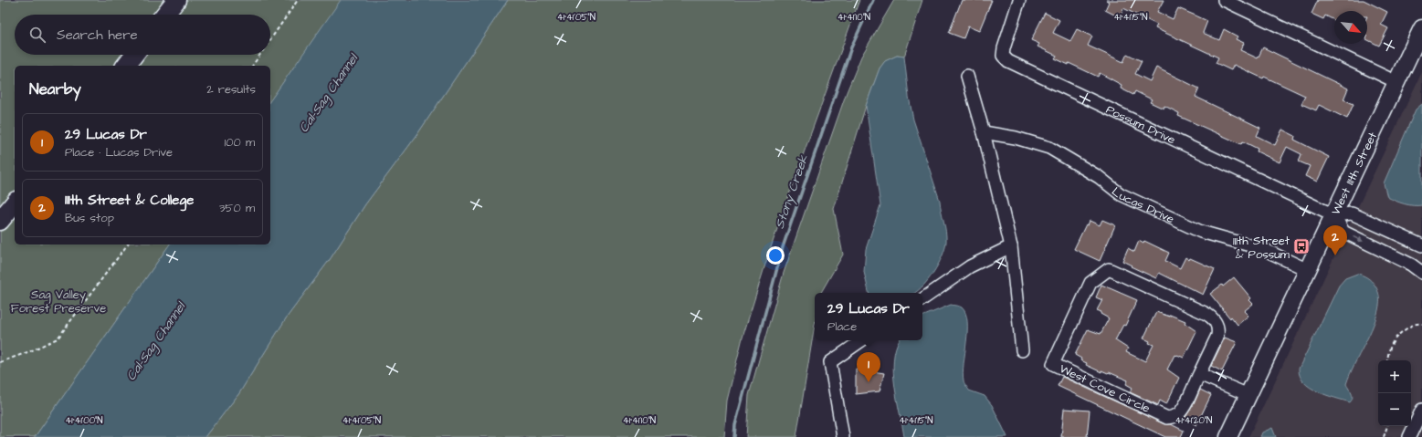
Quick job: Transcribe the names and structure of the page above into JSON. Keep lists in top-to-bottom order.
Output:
{
  "streets": {
    "main road": ["West 111th Street"],
    "street": ["Possum Drive", "Lucas Drive", "West Cove Circle"]
  },
  "crossings": [
    ["Possum Drive", "West 111th Street"],
    ["West 111th Street", "Lucas Drive"]
  ],
  "water": ["Cal-Sag Channel", "Stony Creek"],
  "parks": ["Sag Valley Forest Preserve"],
  "places": {
    "bus stop": ["111th Street & Possum"]
  },
  "north": "bottom right",
  "page": {
    "search": "Search here",
    "heading": ["Nearby", "2 results"],
    "list": [
      {
        "mark": "1",
        "name": "29 Lucas Dr",
        "note": "Place · Lucas Drive",
        "value": "100 m"
      },
      {
        "mark": "2",
        "name": "111th Street & College",
        "note": "Bus stop",
        "value": "350 m"
      }
    ],
    "pins": ["2", "1"],
    "popup": ["29 Lucas Dr", "Place"],
    "map_buttons": ["+", "−"]
  },
  "coordinates": [
    "41°41'05\"N",
    "41°41'10\"N",
    "41°41'15\"N",
    "41°41'00\"N",
    "41°41'20\"N"
  ]
}
